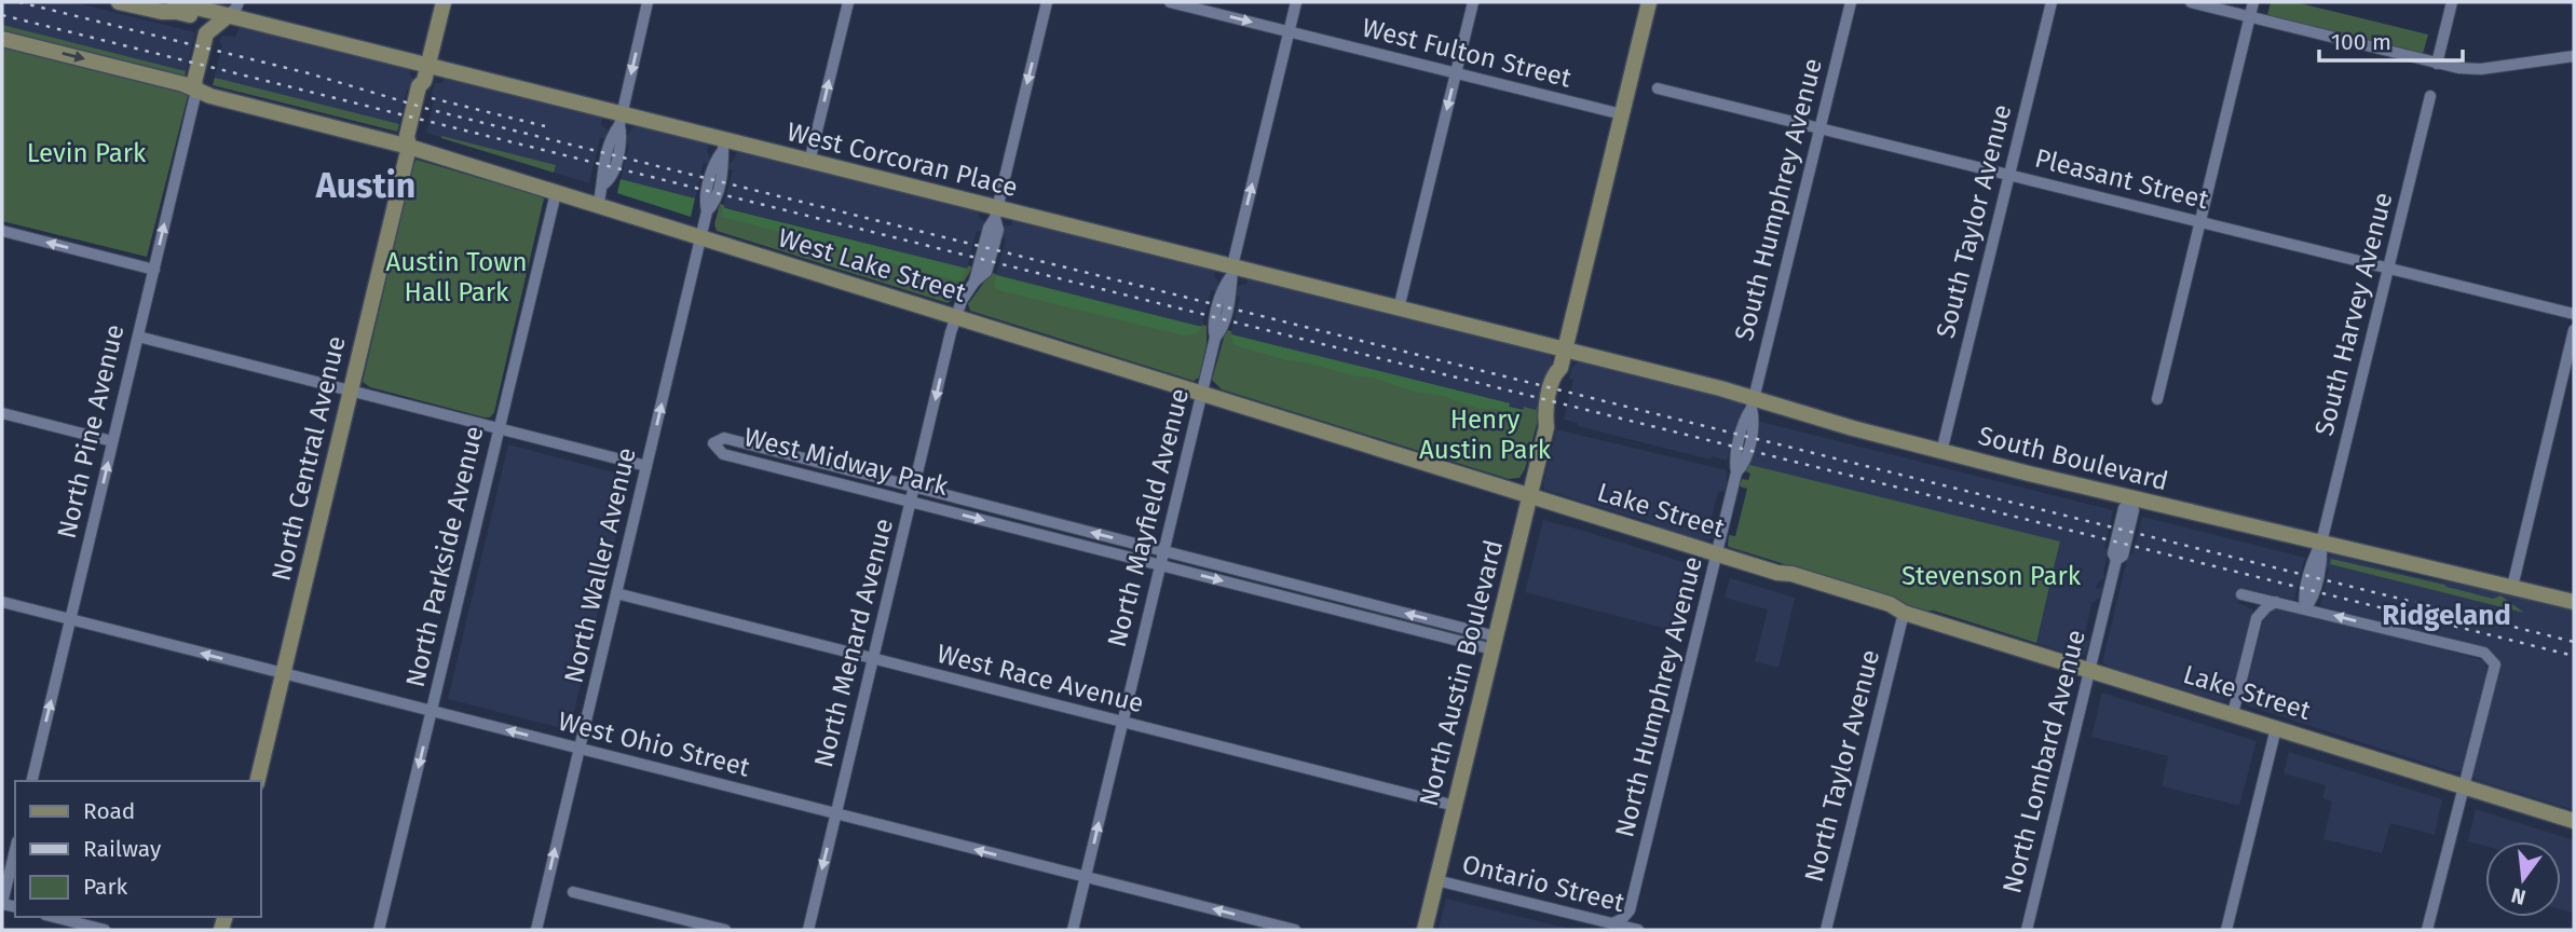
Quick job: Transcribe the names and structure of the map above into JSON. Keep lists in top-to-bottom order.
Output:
{
  "streets": {
    "street": [
      "West Fulton Street",
      "West Corcoran Place",
      "Pleasant Street",
      "South Humphrey Avenue",
      "South Taylor Avenue",
      "West Lake Street",
      "South Harvey Avenue",
      "North Pine Avenue",
      "North Central Avenue",
      "South Boulevard",
      "West Midway Park",
      "Lake Street",
      "North Mayfield Avenue",
      "North Parkside Avenue",
      "North Waller Avenue",
      "North Menard Avenue",
      "North Austin Boulevard",
      "West Race Avenue",
      "North Humphrey Avenue",
      "West Ohio Street",
      "North Lombard Avenue",
      "North Taylor Avenue",
      "Ontario Street"
    ]
  },
  "crossings": [
    ["West Fulton Street", "North Mayfield Avenue"],
    ["West Fulton Street", "North Austin Boulevard"],
    ["West Corcoran Place", "North Pine Avenue"],
    ["West Corcoran Place", "North Central Avenue"],
    ["West Corcoran Place", "South Boulevard"],
    ["West Corcoran Place", "North Mayfield Avenue"],
    ["West Corcoran Place", "North Waller Avenue"],
    ["West Corcoran Place", "North Menard Avenue"],
    ["West Corcoran Place", "North Austin Boulevard"],
    ["Pleasant Street", "South Humphrey Avenue"],
    ["Pleasant Street", "South Taylor Avenue"],
    ["Pleasant Street", "South Harvey Avenue"],
    ["South Humphrey Avenue", "South Boulevard"],
    ["South Humphrey Avenue", "North Humphrey Avenue"],
    ["South Taylor Avenue", "South Boulevard"],
    ["West Lake Street", "North Pine Avenue"],
    ["West Lake Street", "North Central Avenue"],
    ["West Lake Street", "Lake Street"],
    ["West Lake Street", "North Mayfield Avenue"],
    ["West Lake Street", "North Parkside Avenue"],
    ["West Lake Street", "North Waller Avenue"],
    ["West Lake Street", "North Menard Avenue"],
    ["West Lake Street", "North Austin Boulevard"],
    ["South Harvey Avenue", "South Boulevard"],
    ["North Pine Avenue", "West Ohio Street"],
    ["North Central Avenue", "West Ohio Street"],
    ["South Boulevard", "North Austin Boulevard"],
    ["South Boulevard", "North Humphrey Avenue"],
    ["South Boulevard", "North Lombard Avenue"],
    ["West Midway Park", "North Mayfield Avenue"],
    ["West Midway Park", "North Menard Avenue"],
    ["West Midway Park", "North Austin Boulevard"],
    ["Lake Street", "North Austin Boulevard"],
    ["Lake Street", "North Humphrey Avenue"],
    ["Lake Street", "North Lombard Avenue"],
    ["Lake Street", "North Taylor Avenue"],
    ["North Mayfield Avenue", "West Race Avenue"],
    ["North Mayfield Avenue", "West Ohio Street"],
    ["North Parkside Avenue", "West Ohio Street"],
    ["North Waller Avenue", "West Race Avenue"],
    ["North Waller Avenue", "West Ohio Street"],
    ["North Menard Avenue", "West Race Avenue"],
    ["North Menard Avenue", "West Ohio Street"],
    ["North Austin Boulevard", "West Race Avenue"],
    ["North Austin Boulevard", "Ontario Street"],
    ["North Humphrey Avenue", "Ontario Street"]
  ],
  "one_way": [
    "North Pine Avenue",
    "North Mayfield Avenue",
    "North Waller Avenue",
    "North Menard Avenue",
    "West Ohio Street"
  ],
  "districts": ["Austin", "Ridgeland"],
  "parks": [
    "Levin Park",
    "Austin Town Hall Park",
    "Henry Austin Park",
    "Stevenson Park"
  ],
  "legend": ["Road", "Railway", "Park"],
  "scale_bar": "100 m",
  "north": "bottom"
}
